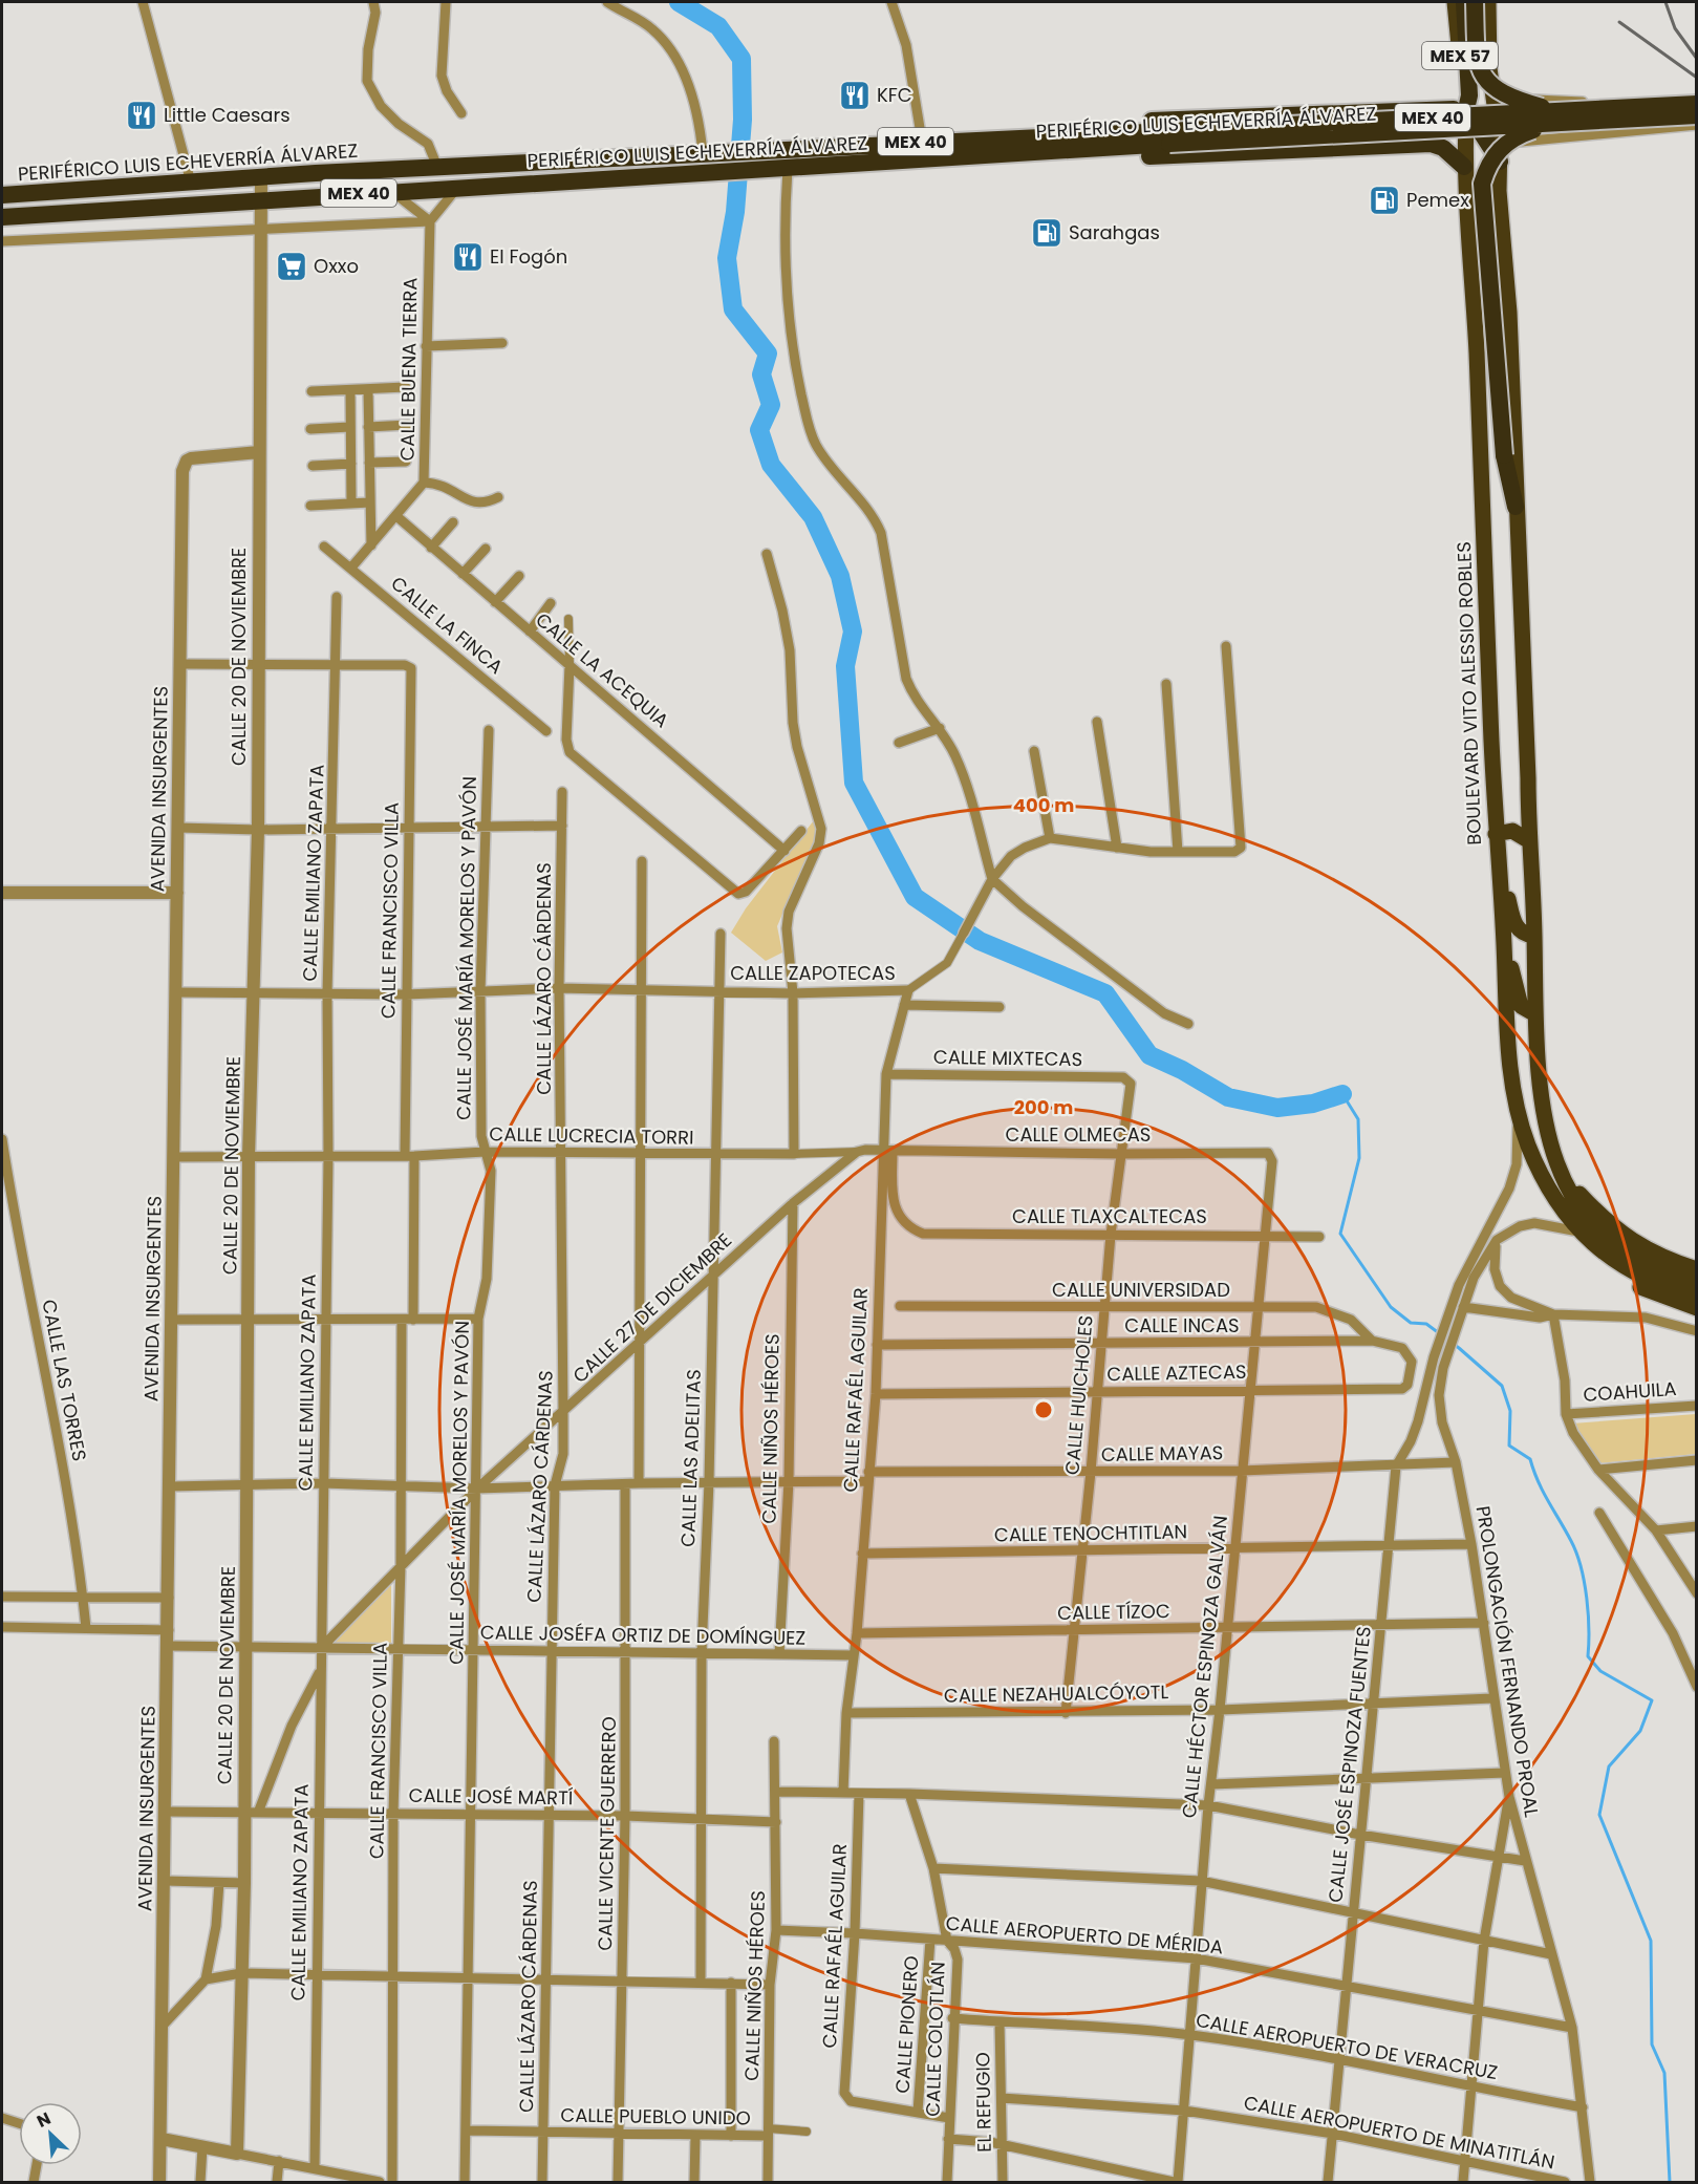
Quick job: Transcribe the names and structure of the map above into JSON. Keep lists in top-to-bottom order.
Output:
{
  "streets": {
    "highway": ["MEX 40", "PERIFÉRICO LUIS ECHEVERRÍA ÁLVAREZ"],
    "main road": ["MEX 57", "BOULEVARD VITO ALESSIO ROBLES"],
    "street": [
      "CALLE BUENA TIERRA",
      "CALLE LA FINCA",
      "CALLE 20 DE NOVIEMBRE",
      "CALLE LA ACEQUIA",
      "AVENIDA INSURGENTES",
      "CALLE EMILIANO ZAPATA",
      "CALLE FRANCISCO VILLA",
      "CALLE JOSÉ MARÍA MORELOS Y PAVÓN",
      "CALLE ZAPOTECAS",
      "CALLE LÁZARO CÁRDENAS",
      "CALLE MIXTECAS",
      "CALLE OLMECAS",
      "CALLE LUCRECIA TORRI",
      "CALLE TLAXCALTECAS",
      "CALLE UNIVERSIDAD",
      "CALLE 27 DE DICIEMBRE",
      "CALLE INCAS",
      "CALLE AZTECAS",
      "CALLE LAS TORRES",
      "CALLE RAFAÉL AGUILAR",
      "COAHUILA",
      "CALLE HUICHOLES",
      "CALLE NIÑOS HÉROES",
      "CALLE MAYAS",
      "CALLE LAS ADELITAS",
      "CALLE TENOCHTITLAN",
      "CALLE TÍZOC",
      "CALLE JOSÉFA ORTIZ DE DOMÍNGUEZ",
      "PROLONGACIÓN FERNANDO PROAL",
      "CALLE HÉCTOR ESPINOZA GALVÁN",
      "CALLE NEZAHUALCÓYOTL",
      "CALLE JOSÉ ESPINOZA FUENTES",
      "CALLE JOSÉ MARTÍ",
      "CALLE VICENTE GUERRERO",
      "CALLE AEROPUERTO DE MÉRIDA",
      "CALLE PIONERO",
      "CALLE COLOTLÁN",
      "CALLE AEROPUERTO DE VERACRUZ",
      "EL REFUGIO",
      "CALLE PUEBLO UNIDO",
      "CALLE AEROPUERTO DE MINATITLÁN"
    ]
  },
  "crossings": [
    ["PERIFÉRICO LUIS ECHEVERRÍA ÁLVAREZ", "CALLE 20 DE NOVIEMBRE"],
    ["CALLE BUENA TIERRA", "CALLE LA FINCA"],
    ["CALLE BUENA TIERRA", "CALLE LA ACEQUIA"],
    ["CALLE 20 DE NOVIEMBRE", "AVENIDA INSURGENTES"],
    ["CALLE 20 DE NOVIEMBRE", "CALLE ZAPOTECAS"],
    ["CALLE 20 DE NOVIEMBRE", "CALLE LUCRECIA TORRI"],
    ["CALLE 20 DE NOVIEMBRE", "CALLE MAYAS"],
    ["CALLE 20 DE NOVIEMBRE", "CALLE JOSÉFA ORTIZ DE DOMÍNGUEZ"],
    ["CALLE 20 DE NOVIEMBRE", "CALLE JOSÉ MARTÍ"],
    ["BOULEVARD VITO ALESSIO ROBLES", "CALLE JOSÉ ESPINOZA FUENTES"],
    ["AVENIDA INSURGENTES", "CALLE ZAPOTECAS"],
    ["AVENIDA INSURGENTES", "CALLE LUCRECIA TORRI"],
    ["AVENIDA INSURGENTES", "CALLE MAYAS"],
    ["AVENIDA INSURGENTES", "CALLE JOSÉFA ORTIZ DE DOMÍNGUEZ"],
    ["AVENIDA INSURGENTES", "CALLE JOSÉ MARTÍ"],
    ["CALLE EMILIANO ZAPATA", "CALLE FRANCISCO VILLA"],
    ["CALLE EMILIANO ZAPATA", "CALLE ZAPOTECAS"],
    ["CALLE EMILIANO ZAPATA", "CALLE LUCRECIA TORRI"],
    ["CALLE EMILIANO ZAPATA", "CALLE 27 DE DICIEMBRE"],
    ["CALLE EMILIANO ZAPATA", "CALLE MAYAS"],
    ["CALLE EMILIANO ZAPATA", "CALLE JOSÉFA ORTIZ DE DOMÍNGUEZ"],
    ["CALLE EMILIANO ZAPATA", "CALLE JOSÉ MARTÍ"],
    ["CALLE FRANCISCO VILLA", "CALLE ZAPOTECAS"],
    ["CALLE FRANCISCO VILLA", "CALLE LUCRECIA TORRI"],
    ["CALLE FRANCISCO VILLA", "CALLE 27 DE DICIEMBRE"],
    ["CALLE FRANCISCO VILLA", "CALLE MAYAS"],
    ["CALLE FRANCISCO VILLA", "CALLE JOSÉFA ORTIZ DE DOMÍNGUEZ"],
    ["CALLE FRANCISCO VILLA", "CALLE JOSÉ MARTÍ"],
    ["CALLE JOSÉ MARÍA MORELOS Y PAVÓN", "CALLE ZAPOTECAS"],
    ["CALLE JOSÉ MARÍA MORELOS Y PAVÓN", "CALLE LUCRECIA TORRI"],
    ["CALLE JOSÉ MARÍA MORELOS Y PAVÓN", "CALLE 27 DE DICIEMBRE"],
    ["CALLE JOSÉ MARÍA MORELOS Y PAVÓN", "CALLE MAYAS"],
    ["CALLE JOSÉ MARÍA MORELOS Y PAVÓN", "CALLE JOSÉFA ORTIZ DE DOMÍNGUEZ"],
    ["CALLE JOSÉ MARÍA MORELOS Y PAVÓN", "CALLE JOSÉ MARTÍ"],
    ["CALLE JOSÉ MARÍA MORELOS Y PAVÓN", "CALLE PUEBLO UNIDO"],
    ["CALLE ZAPOTECAS", "CALLE LÁZARO CÁRDENAS"],
    ["CALLE ZAPOTECAS", "CALLE RAFAÉL AGUILAR"],
    ["CALLE ZAPOTECAS", "CALLE LAS ADELITAS"],
    ["CALLE LÁZARO CÁRDENAS", "CALLE LUCRECIA TORRI"],
    ["CALLE LÁZARO CÁRDENAS", "CALLE 27 DE DICIEMBRE"],
    ["CALLE LÁZARO CÁRDENAS", "CALLE MAYAS"],
    ["CALLE LÁZARO CÁRDENAS", "CALLE JOSÉFA ORTIZ DE DOMÍNGUEZ"],
    ["CALLE LÁZARO CÁRDENAS", "CALLE JOSÉ MARTÍ"],
    ["CALLE LÁZARO CÁRDENAS", "CALLE PUEBLO UNIDO"],
    ["CALLE MIXTECAS", "CALLE RAFAÉL AGUILAR"],
    ["CALLE MIXTECAS", "CALLE HUICHOLES"],
    ["CALLE OLMECAS", "CALLE TLAXCALTECAS"],
    ["CALLE OLMECAS", "CALLE RAFAÉL AGUILAR"],
    ["CALLE OLMECAS", "CALLE HUICHOLES"],
    ["CALLE OLMECAS", "CALLE HÉCTOR ESPINOZA GALVÁN"],
    ["CALLE LUCRECIA TORRI", "CALLE 27 DE DICIEMBRE"],
    ["CALLE LUCRECIA TORRI", "CALLE LAS ADELITAS"],
    ["CALLE TLAXCALTECAS", "CALLE RAFAÉL AGUILAR"],
    ["CALLE TLAXCALTECAS", "CALLE HUICHOLES"],
    ["CALLE TLAXCALTECAS", "CALLE HÉCTOR ESPINOZA GALVÁN"],
    ["CALLE UNIVERSIDAD", "CALLE INCAS"],
    ["CALLE UNIVERSIDAD", "CALLE HUICHOLES"],
    ["CALLE UNIVERSIDAD", "CALLE HÉCTOR ESPINOZA GALVÁN"],
    ["CALLE 27 DE DICIEMBRE", "CALLE NIÑOS HÉROES"],
    ["CALLE 27 DE DICIEMBRE", "CALLE MAYAS"],
    ["CALLE 27 DE DICIEMBRE", "CALLE LAS ADELITAS"],
    ["CALLE 27 DE DICIEMBRE", "CALLE JOSÉFA ORTIZ DE DOMÍNGUEZ"],
    ["CALLE INCAS", "CALLE AZTECAS"],
    ["CALLE INCAS", "CALLE RAFAÉL AGUILAR"],
    ["CALLE INCAS", "CALLE HUICHOLES"],
    ["CALLE INCAS", "CALLE HÉCTOR ESPINOZA GALVÁN"],
    ["CALLE AZTECAS", "CALLE RAFAÉL AGUILAR"],
    ["CALLE AZTECAS", "CALLE HUICHOLES"],
    ["CALLE AZTECAS", "CALLE HÉCTOR ESPINOZA GALVÁN"],
    ["CALLE RAFAÉL AGUILAR", "CALLE MAYAS"],
    ["CALLE RAFAÉL AGUILAR", "CALLE TENOCHTITLAN"],
    ["CALLE RAFAÉL AGUILAR", "CALLE TÍZOC"],
    ["CALLE RAFAÉL AGUILAR", "CALLE JOSÉFA ORTIZ DE DOMÍNGUEZ"],
    ["CALLE RAFAÉL AGUILAR", "CALLE NEZAHUALCÓYOTL"],
    ["CALLE RAFAÉL AGUILAR", "CALLE AEROPUERTO DE MÉRIDA"],
    ["CALLE RAFAÉL AGUILAR", "CALLE PIONERO"],
    ["CALLE HUICHOLES", "CALLE MAYAS"],
    ["CALLE HUICHOLES", "CALLE TENOCHTITLAN"],
    ["CALLE HUICHOLES", "CALLE TÍZOC"],
    ["CALLE HUICHOLES", "CALLE NEZAHUALCÓYOTL"],
    ["CALLE NIÑOS HÉROES", "CALLE MAYAS"],
    ["CALLE NIÑOS HÉROES", "CALLE JOSÉFA ORTIZ DE DOMÍNGUEZ"],
    ["CALLE NIÑOS HÉROES", "CALLE JOSÉ MARTÍ"],
    ["CALLE NIÑOS HÉROES", "CALLE AEROPUERTO DE MÉRIDA"],
    ["CALLE NIÑOS HÉROES", "CALLE PUEBLO UNIDO"],
    ["CALLE MAYAS", "CALLE LAS ADELITAS"],
    ["CALLE MAYAS", "PROLONGACIÓN FERNANDO PROAL"],
    ["CALLE MAYAS", "CALLE HÉCTOR ESPINOZA GALVÁN"],
    ["CALLE MAYAS", "CALLE JOSÉ ESPINOZA FUENTES"],
    ["CALLE MAYAS", "CALLE VICENTE GUERRERO"],
    ["CALLE LAS ADELITAS", "CALLE JOSÉFA ORTIZ DE DOMÍNGUEZ"],
    ["CALLE LAS ADELITAS", "CALLE JOSÉ MARTÍ"],
    ["CALLE TENOCHTITLAN", "PROLONGACIÓN FERNANDO PROAL"],
    ["CALLE TENOCHTITLAN", "CALLE HÉCTOR ESPINOZA GALVÁN"],
    ["CALLE TENOCHTITLAN", "CALLE JOSÉ ESPINOZA FUENTES"],
    ["CALLE TÍZOC", "PROLONGACIÓN FERNANDO PROAL"],
    ["CALLE TÍZOC", "CALLE HÉCTOR ESPINOZA GALVÁN"],
    ["CALLE TÍZOC", "CALLE JOSÉ ESPINOZA FUENTES"],
    ["CALLE JOSÉFA ORTIZ DE DOMÍNGUEZ", "CALLE VICENTE GUERRERO"],
    ["PROLONGACIÓN FERNANDO PROAL", "CALLE NEZAHUALCÓYOTL"],
    ["PROLONGACIÓN FERNANDO PROAL", "CALLE AEROPUERTO DE MÉRIDA"],
    ["PROLONGACIÓN FERNANDO PROAL", "CALLE AEROPUERTO DE VERACRUZ"],
    ["CALLE HÉCTOR ESPINOZA GALVÁN", "CALLE NEZAHUALCÓYOTL"],
    ["CALLE HÉCTOR ESPINOZA GALVÁN", "CALLE AEROPUERTO DE MÉRIDA"],
    ["CALLE HÉCTOR ESPINOZA GALVÁN", "CALLE AEROPUERTO DE VERACRUZ"],
    ["CALLE HÉCTOR ESPINOZA GALVÁN", "CALLE AEROPUERTO DE MINATITLÁN"],
    ["CALLE NEZAHUALCÓYOTL", "CALLE JOSÉ ESPINOZA FUENTES"],
    ["CALLE JOSÉ ESPINOZA FUENTES", "CALLE AEROPUERTO DE MÉRIDA"],
    ["CALLE JOSÉ ESPINOZA FUENTES", "CALLE AEROPUERTO DE VERACRUZ"],
    ["CALLE JOSÉ ESPINOZA FUENTES", "CALLE AEROPUERTO DE MINATITLÁN"],
    ["CALLE JOSÉ MARTÍ", "CALLE VICENTE GUERRERO"],
    ["CALLE VICENTE GUERRERO", "CALLE PUEBLO UNIDO"],
    ["CALLE AEROPUERTO DE MÉRIDA", "CALLE PIONERO"],
    ["CALLE AEROPUERTO DE MÉRIDA", "CALLE COLOTLÁN"],
    ["CALLE COLOTLÁN", "CALLE AEROPUERTO DE VERACRUZ"],
    ["CALLE AEROPUERTO DE VERACRUZ", "EL REFUGIO"],
    ["EL REFUGIO", "CALLE AEROPUERTO DE MINATITLÁN"]
  ],
  "places": {
    "restaurant": ["KFC", "Little Caesars", "El Fogón"],
    "fuel station": ["Pemex", "Sarahgas"],
    "supermarket": ["Oxxo"]
  },
  "north": "top left",
  "rings": ["400 m", "200 m"]
}
